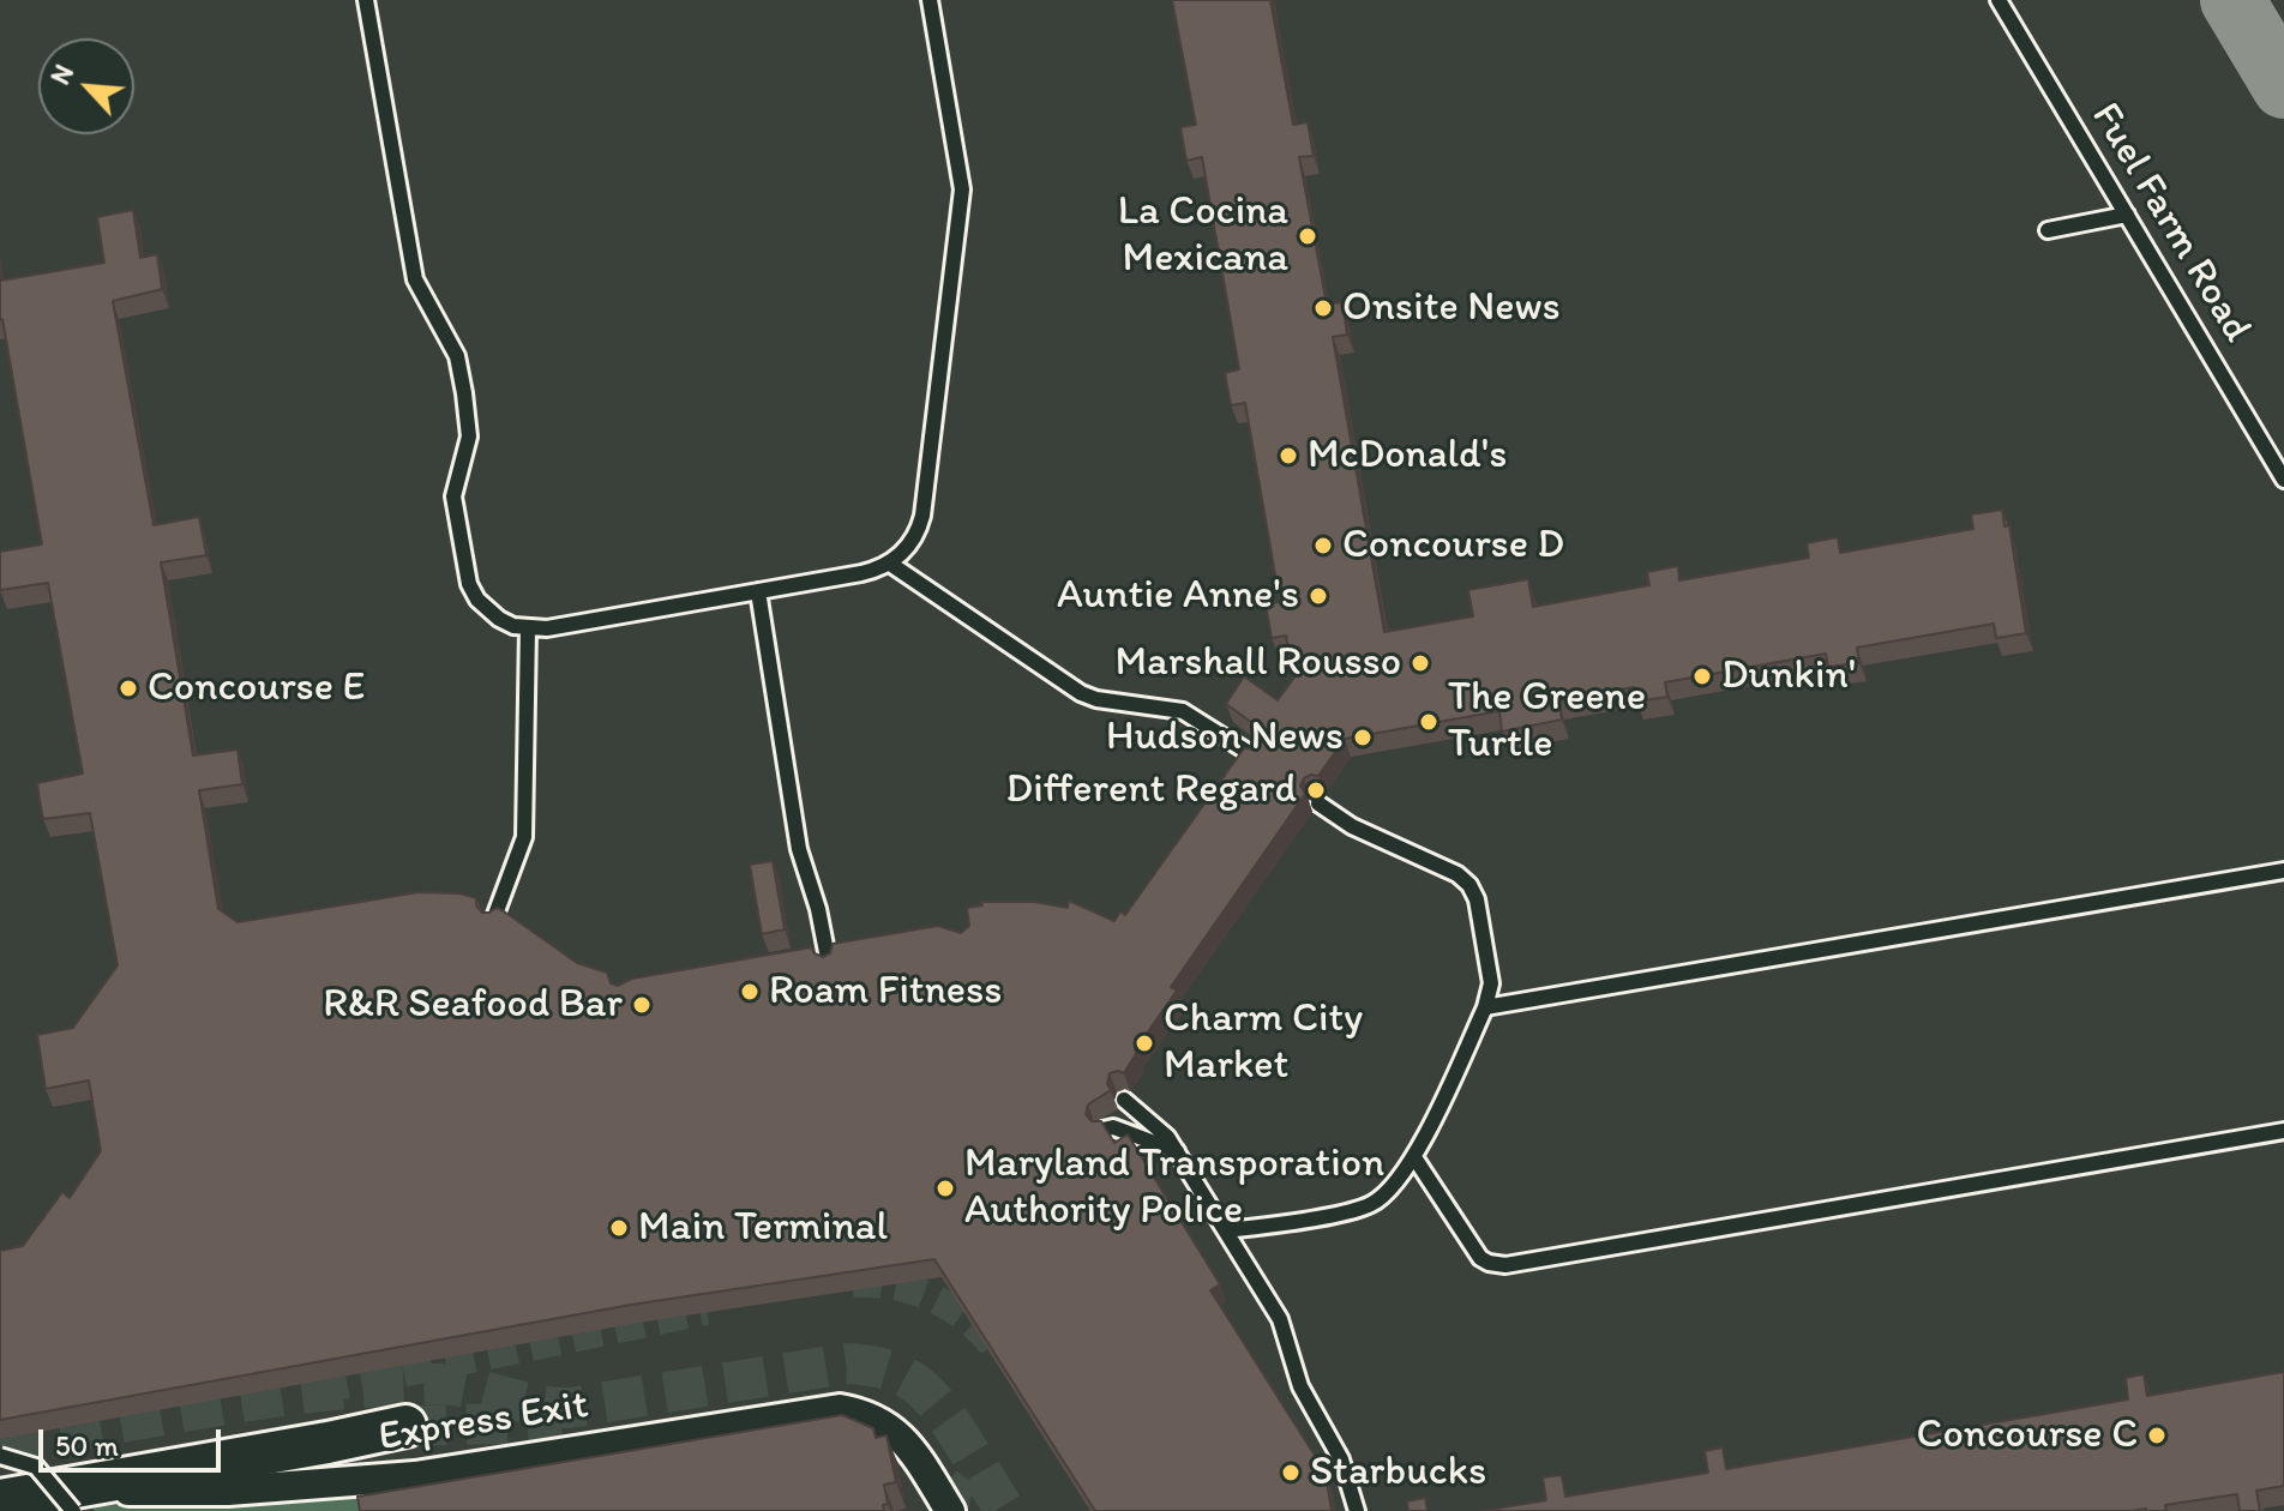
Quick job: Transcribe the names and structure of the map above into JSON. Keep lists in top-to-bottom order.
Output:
{
  "streets": {
    "street": ["Express Exit"],
    "lane": ["Fuel Farm Road"]
  },
  "places": [
    "La Cocina Mexicana",
    "Onsite News",
    "McDonald's",
    "Concourse D",
    "Auntie Anne's",
    "Marshall Rousso",
    "Dunkin'",
    "Concourse E",
    "The Greene Turtle",
    "Hudson News",
    "Different Regard",
    "Roam Fitness",
    "R&R Seafood Bar",
    "Charm City Market",
    "Maryland Transporation Authority Police",
    "Main Terminal",
    "Concourse C",
    "Starbucks"
  ],
  "scale_bar": "50 m",
  "north": "top left"
}
